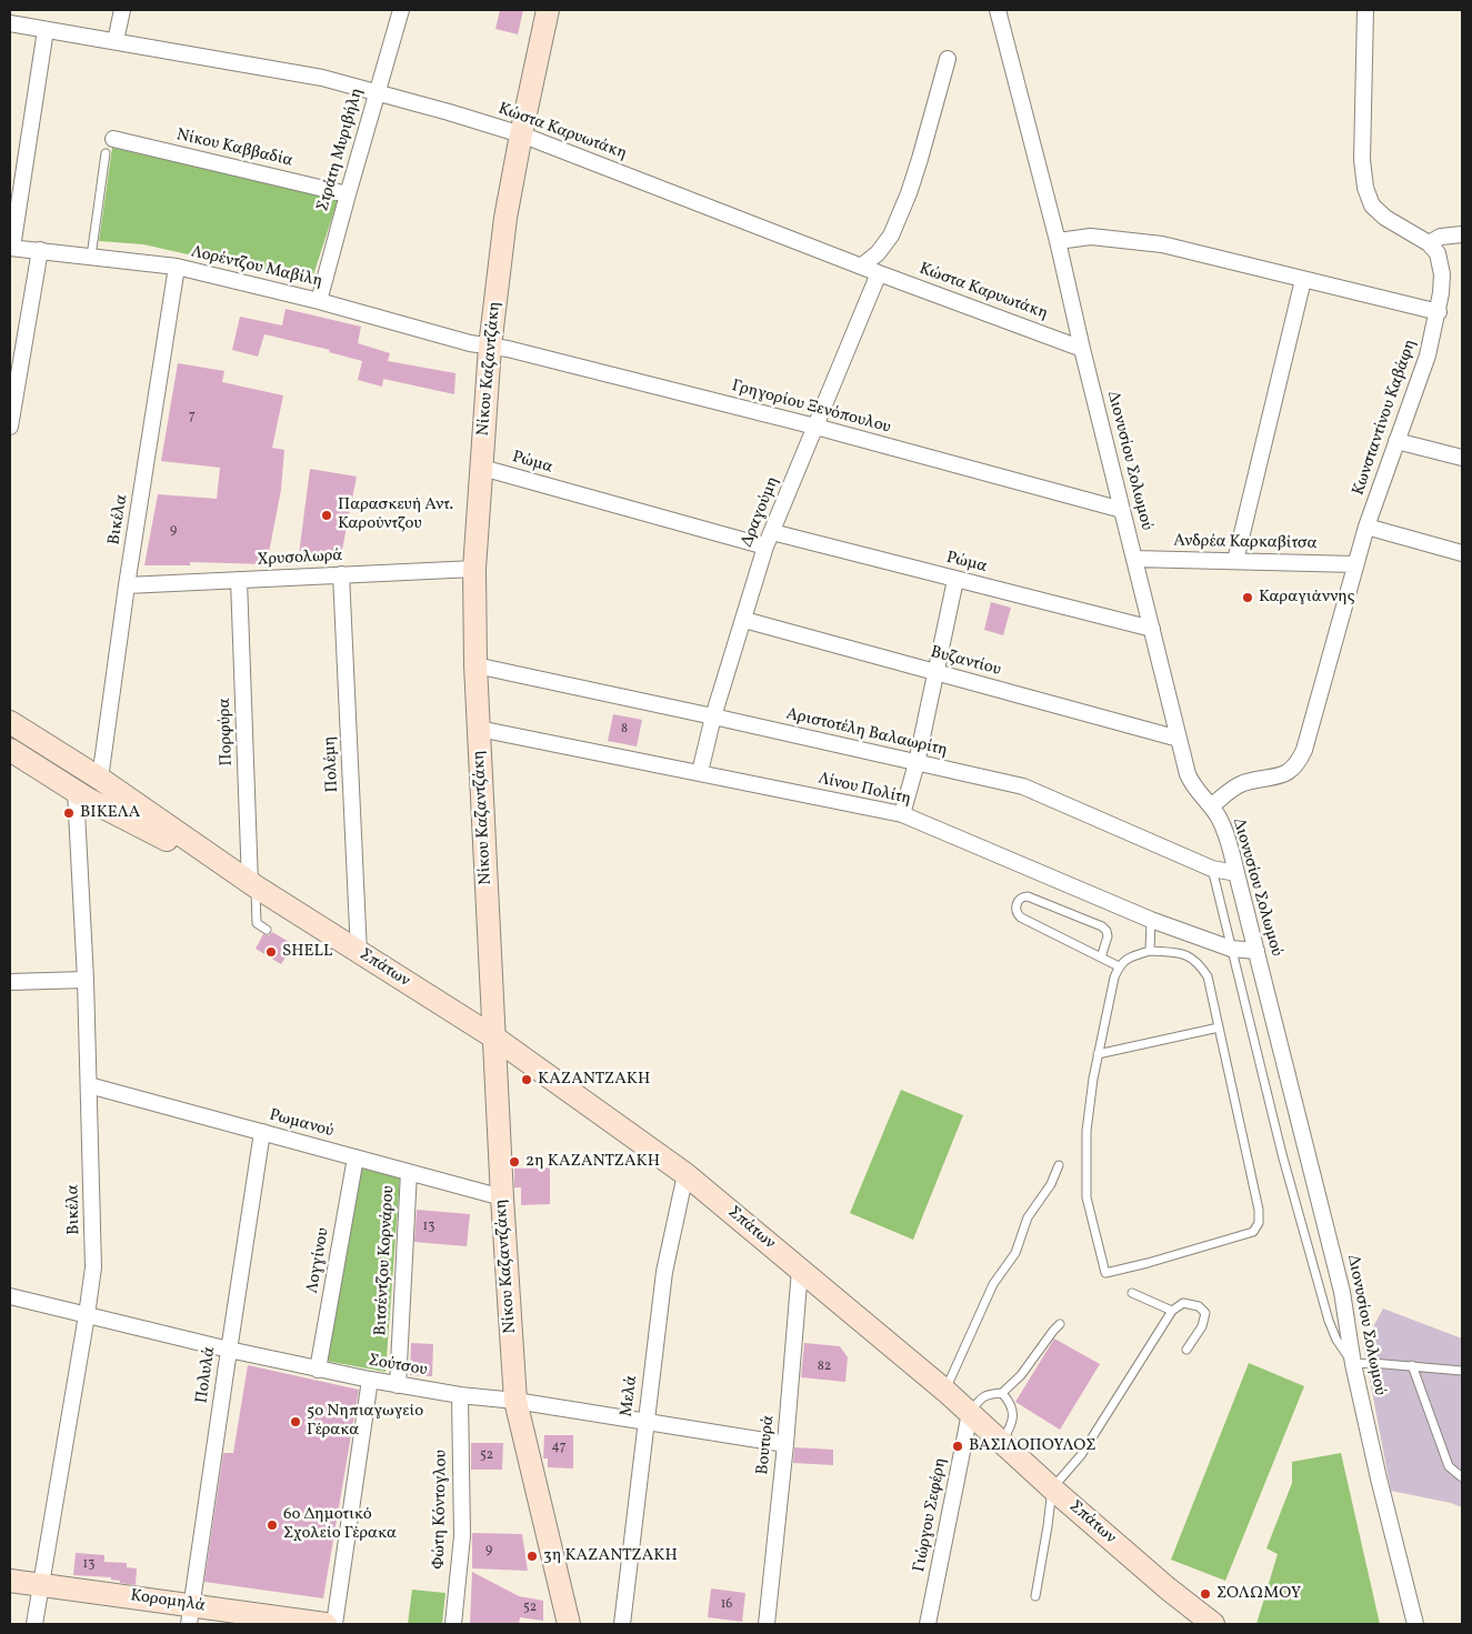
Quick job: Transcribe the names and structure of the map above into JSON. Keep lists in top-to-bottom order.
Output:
{
  "streets": {
    "street": [
      "Κώστα Καρυωτάκη",
      "Νίκου Καββαδία",
      "Στράτη Μυριβήλη",
      "Λορέντζου Μαβίλη",
      "Νίκου Καζαντζάκη",
      "Γρηγορίου Ξενόπουλου",
      "Κωνσταντίνου Καβάφη",
      "Διονυσίου Σολωμού",
      "Ρώμα",
      "Δραγούμη",
      "Βικέλα",
      "Ανδρέα Καρκαβίτσα",
      "Χρυσολωρά",
      "Βυζαντίου",
      "Πορφύρα",
      "Αριστοτέλη Βαλαωρίτη",
      "Πολέμη",
      "Λίνου Πολίτη",
      "Σπάτων",
      "Ρωμανού",
      "Λογγίνου",
      "Βιτσέντζου Κορνάρου",
      "Σούτσου",
      "Πολυλά",
      "Μελά",
      "Βουτυρά",
      "Φώτη Κόντογλου",
      "Γιώργου Σεφέρη",
      "Κορομηλά"
    ]
  },
  "crossings": [
    ["Κώστα Καρυωτάκη", "Στράτη Μυριβήλη"],
    ["Κώστα Καρυωτάκη", "Νίκου Καζαντζάκη"],
    ["Κώστα Καρυωτάκη", "Διονυσίου Σολωμού"],
    ["Κώστα Καρυωτάκη", "Δραγούμη"],
    ["Νίκου Καββαδία", "Στράτη Μυριβήλη"],
    ["Στράτη Μυριβήλη", "Λορέντζου Μαβίλη"],
    ["Λορέντζου Μαβίλη", "Νίκου Καζαντζάκη"],
    ["Λορέντζου Μαβίλη", "Γρηγορίου Ξενόπουλου"],
    ["Λορέντζου Μαβίλη", "Βικέλα"],
    ["Νίκου Καζαντζάκη", "Γρηγορίου Ξενόπουλου"],
    ["Νίκου Καζαντζάκη", "Ρώμα"],
    ["Νίκου Καζαντζάκη", "Χρυσολωρά"],
    ["Νίκου Καζαντζάκη", "Αριστοτέλη Βαλαωρίτη"],
    ["Νίκου Καζαντζάκη", "Λίνου Πολίτη"],
    ["Νίκου Καζαντζάκη", "Σπάτων"],
    ["Νίκου Καζαντζάκη", "Ρωμανού"],
    ["Νίκου Καζαντζάκη", "Σούτσου"],
    ["Γρηγορίου Ξενόπουλου", "Διονυσίου Σολωμού"],
    ["Γρηγορίου Ξενόπουλου", "Δραγούμη"],
    ["Κωνσταντίνου Καβάφη", "Διονυσίου Σολωμού"],
    ["Κωνσταντίνου Καβάφη", "Ανδρέα Καρκαβίτσα"],
    ["Διονυσίου Σολωμού", "Ρώμα"],
    ["Διονυσίου Σολωμού", "Ανδρέα Καρκαβίτσα"],
    ["Διονυσίου Σολωμού", "Βυζαντίου"],
    ["Διονυσίου Σολωμού", "Αριστοτέλη Βαλαωρίτη"],
    ["Διονυσίου Σολωμού", "Λίνου Πολίτη"],
    ["Ρώμα", "Δραγούμη"],
    ["Δραγούμη", "Βυζαντίου"],
    ["Δραγούμη", "Αριστοτέλη Βαλαωρίτη"],
    ["Δραγούμη", "Λίνου Πολίτη"],
    ["Βικέλα", "Χρυσολωρά"],
    ["Βικέλα", "Σπάτων"],
    ["Βικέλα", "Ρωμανού"],
    ["Βικέλα", "Σούτσου"],
    ["Βικέλα", "Κορομηλά"],
    ["Χρυσολωρά", "Πορφύρα"],
    ["Χρυσολωρά", "Πολέμη"],
    ["Πορφύρα", "Σπάτων"],
    ["Πολέμη", "Σπάτων"],
    ["Σπάτων", "Μελά"],
    ["Σπάτων", "Βουτυρά"],
    ["Σπάτων", "Γιώργου Σεφέρη"],
    ["Ρωμανού", "Λογγίνου"],
    ["Ρωμανού", "Βιτσέντζου Κορνάρου"],
    ["Ρωμανού", "Πολυλά"],
    ["Λογγίνου", "Σούτσου"],
    ["Βιτσέντζου Κορνάρου", "Σούτσου"],
    ["Σούτσου", "Πολυλά"],
    ["Σούτσου", "Μελά"],
    ["Σούτσου", "Βουτυρά"],
    ["Σούτσου", "Φώτη Κόντογλου"],
    ["Πολυλά", "Κορομηλά"]
  ],
  "places": [
    "Παρασκευή Αντ. Καρούντζου",
    "Καραγιάννης",
    "ΒΙΚΕΛΑ",
    "SHELL",
    "ΚΑΖΑΝΤΖΑΚΗ",
    "2η ΚΑΖΑΝΤΖΑΚΗ",
    "5ο Νηπιαγωγείο Γέρακα",
    "ΒΑΣΙΛΟΠΟΥΛΟΣ",
    "6ο Δημοτικό Σχολείο Γέρακα",
    "3η ΚΑΖΑΝΤΖΑΚΗ",
    "ΣΟΛΩΜΟΥ"
  ],
  "house_numbers": [
    "7",
    "9",
    "8",
    "13",
    "82",
    "47",
    "52",
    "9",
    "13",
    "16",
    "52"
  ]
}
